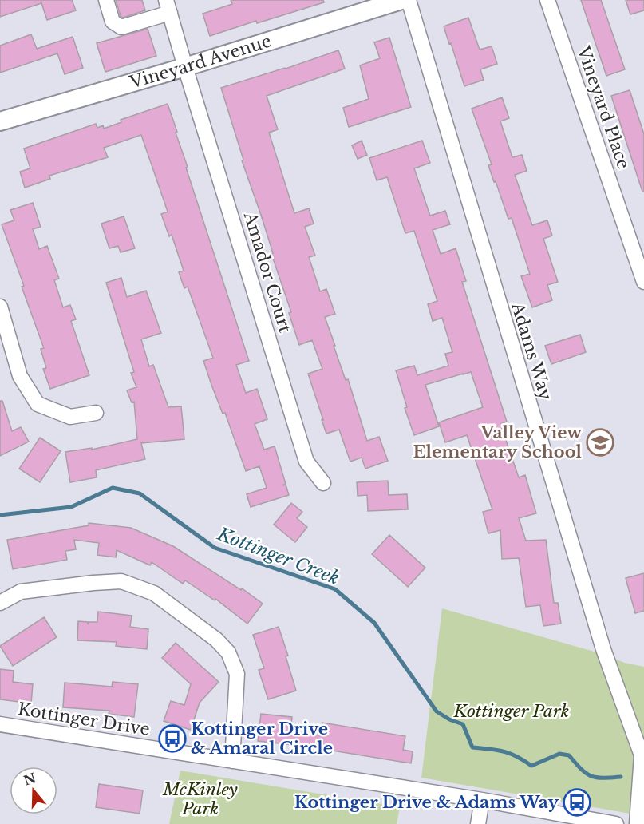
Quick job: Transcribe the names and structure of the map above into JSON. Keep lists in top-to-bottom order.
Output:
{
  "streets": {
    "street": [
      "Vineyard Avenue",
      "Vineyard Place",
      "Amador Court",
      "Adams Way",
      "Kottinger Drive"
    ]
  },
  "crossings": [
    ["Vineyard Avenue", "Amador Court"]
  ],
  "water": ["Kottinger Creek"],
  "parks": ["Kottinger Park", "McKinley Park"],
  "places": {
    "school or university": ["Valley View Elementary School"],
    "bus stop": ["Kottinger Drive & Amaral Circle", "Kottinger Drive & Adams Way"]
  },
  "north": "top"
}
